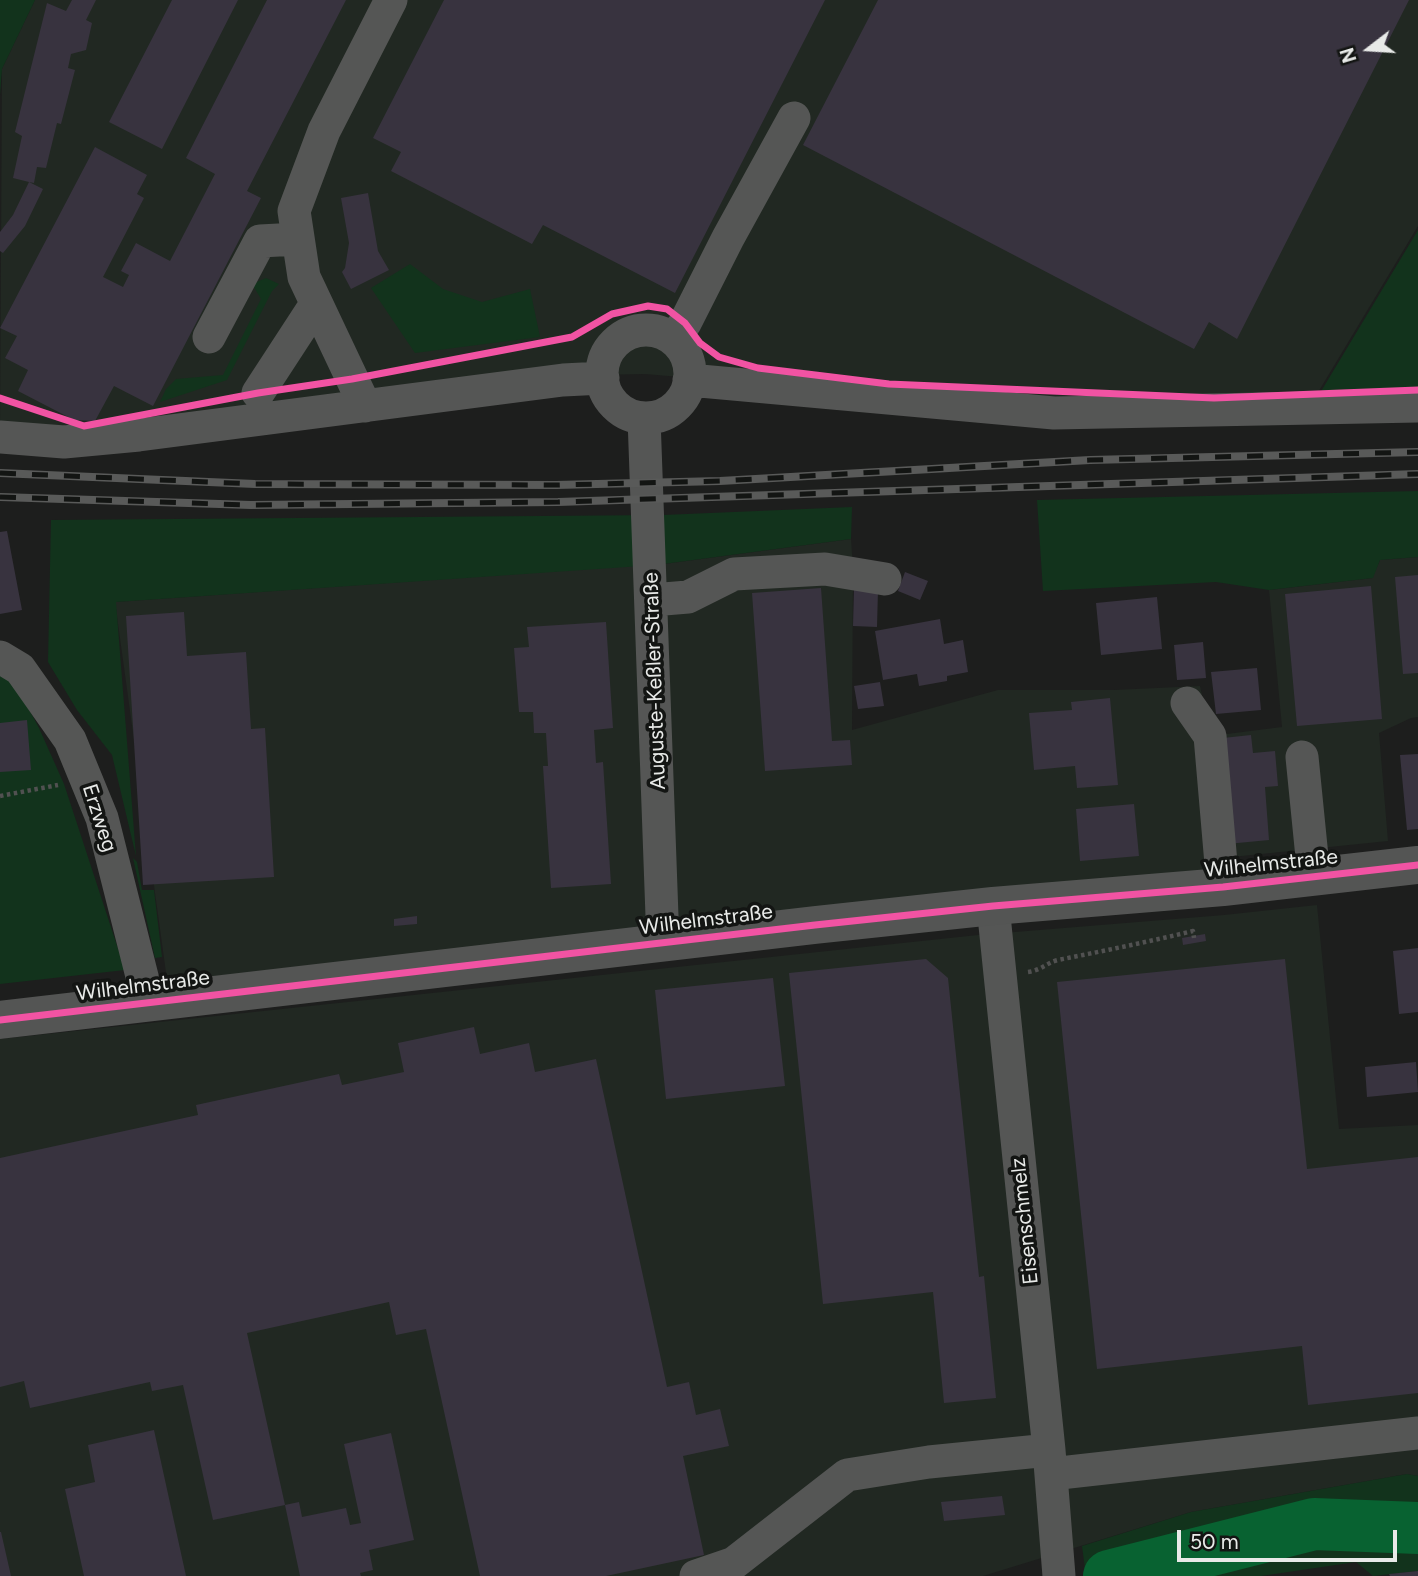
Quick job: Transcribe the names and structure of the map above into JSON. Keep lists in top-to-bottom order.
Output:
{
  "streets": {
    "main road": ["Wilhelmstraße"],
    "street": ["Auguste-Keßler-Straße", "Erzweg", "Eisenschmelz"]
  },
  "crossings": [
    ["Auguste-Keßler-Straße", "Wilhelmstraße"],
    ["Erzweg", "Wilhelmstraße"],
    ["Wilhelmstraße", "Eisenschmelz"]
  ],
  "scale_bar": "50 m",
  "north": "left"
}
